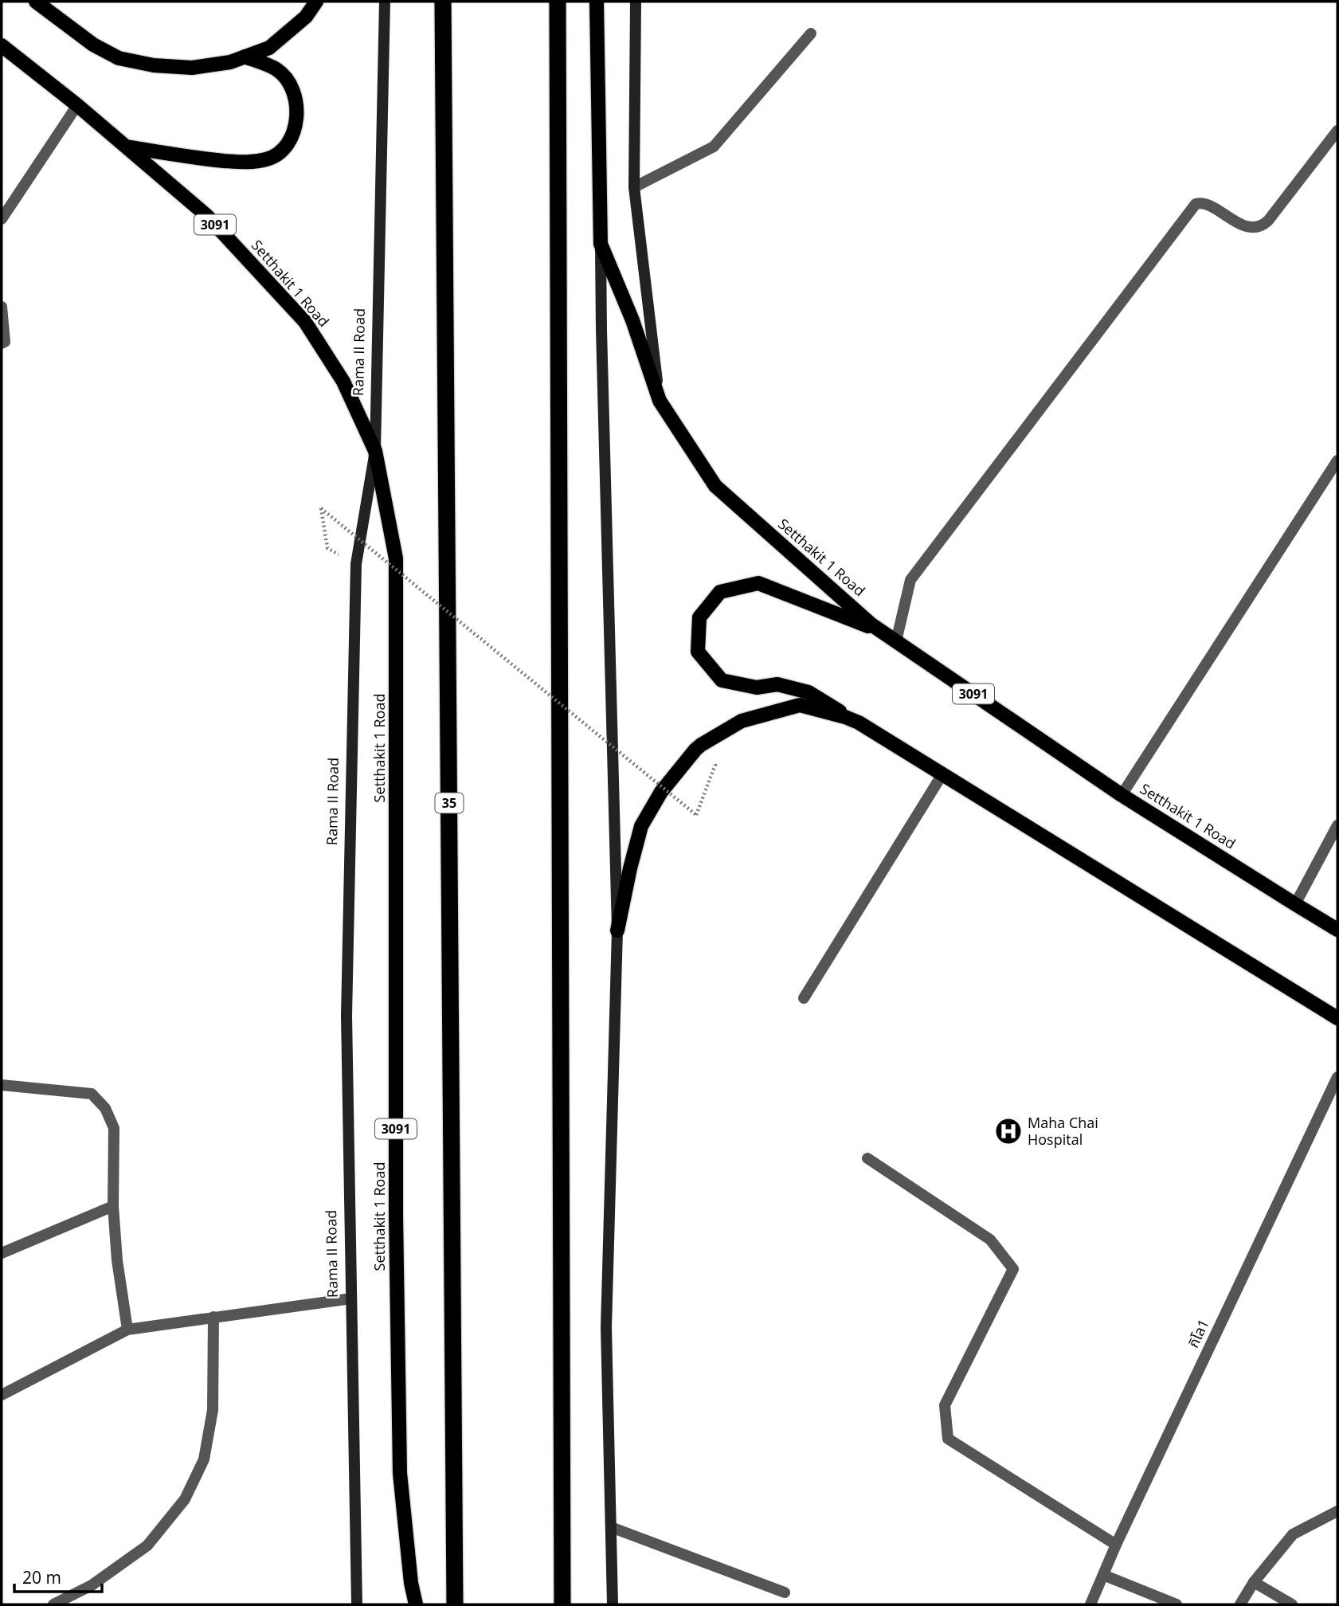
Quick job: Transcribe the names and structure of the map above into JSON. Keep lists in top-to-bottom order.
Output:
{
  "streets": {
    "highway": ["35"],
    "main road": ["3091", "Setthakit 1 Road", "Rama II Road"],
    "street": ["กิโล1"]
  },
  "crossings": [
    ["Setthakit 1 Road", "Rama II Road"]
  ],
  "places": {
    "hospital": ["Maha Chai Hospital"]
  },
  "scale_bar": "20 m"
}
